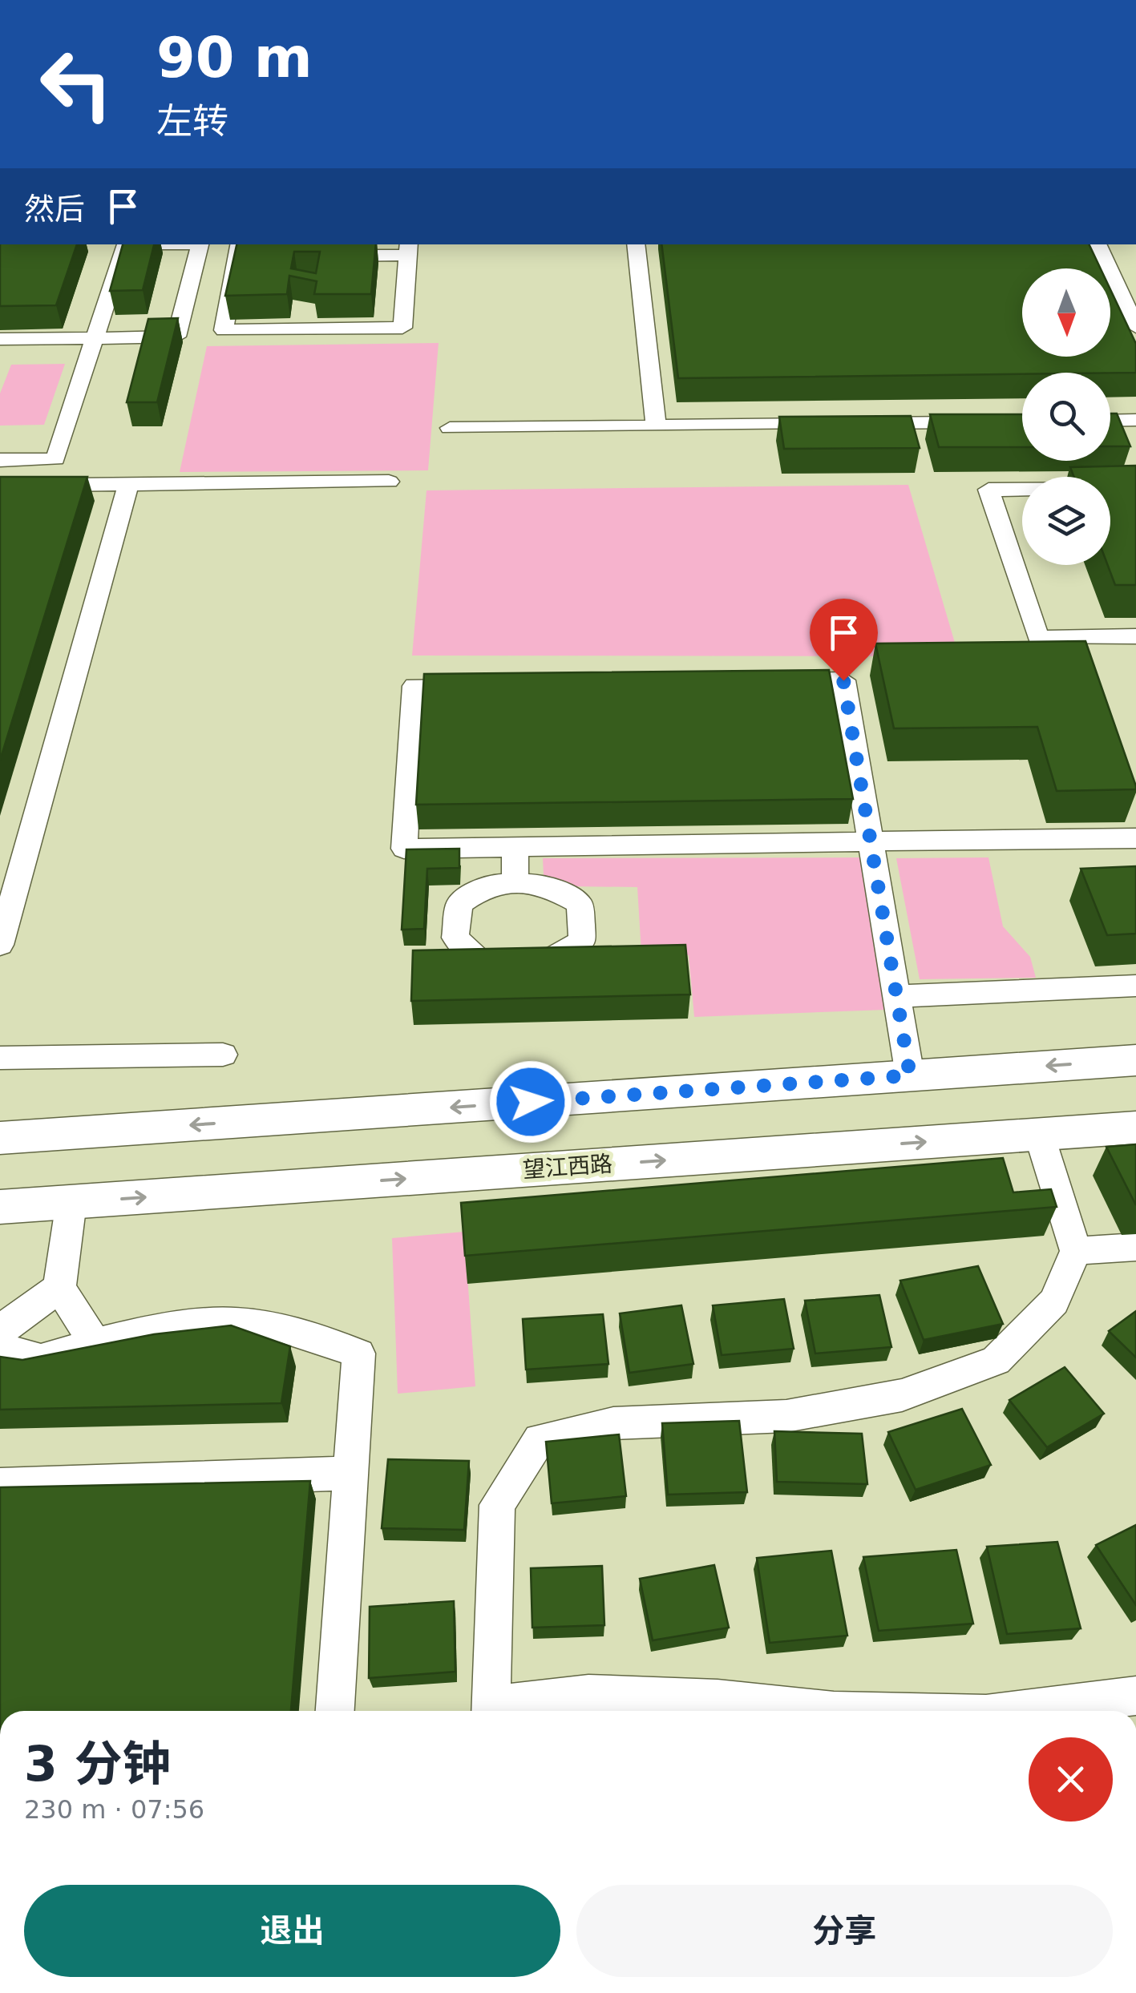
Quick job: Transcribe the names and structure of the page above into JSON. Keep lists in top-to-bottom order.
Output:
{
  "streets": {
    "main road": ["望江西路"]
  },
  "north": "bottom",
  "page": {
    "turn": ["90 m", "左转"],
    "then": "然后",
    "heading": ["3 分钟", "230 m · 07:56"],
    "buttons": ["退出", "分享"]
  }
}
